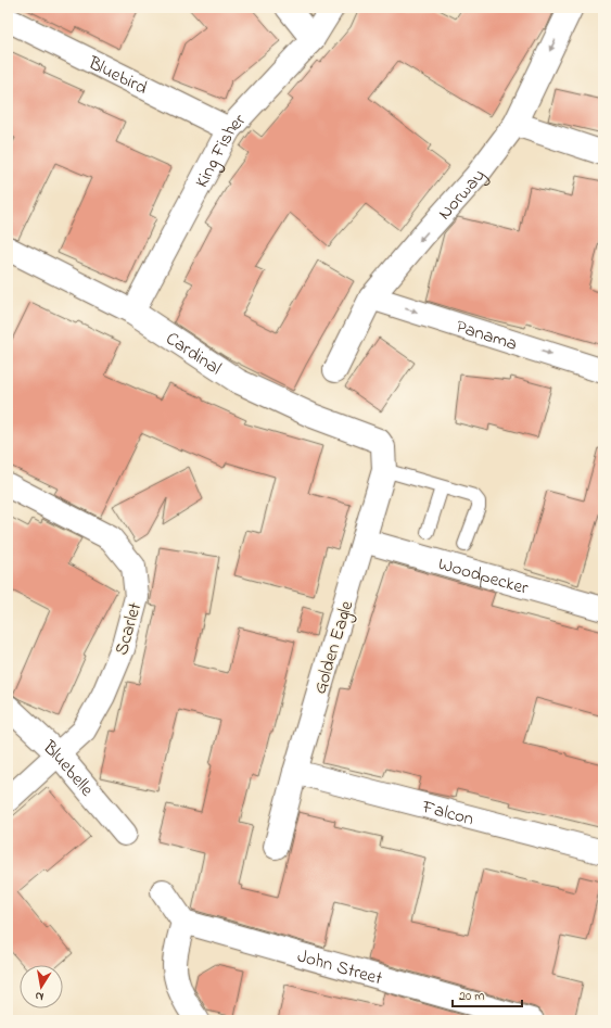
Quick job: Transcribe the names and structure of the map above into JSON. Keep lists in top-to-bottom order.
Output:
{
  "streets": {
    "street": [
      "Bluebird",
      "King Fisher",
      "Norway",
      "Panama",
      "Cardinal",
      "Woodpecker",
      "Scarlet",
      "Golden Eagle",
      "Bluebelle",
      "Falcon",
      "John Street"
    ]
  },
  "crossings": [
    ["Bluebird", "King Fisher"],
    ["King Fisher", "Cardinal"],
    ["Norway", "Panama"],
    ["Cardinal", "Golden Eagle"],
    ["Woodpecker", "Golden Eagle"],
    ["Scarlet", "Bluebelle"],
    ["Golden Eagle", "Falcon"]
  ],
  "one_way": ["Norway"],
  "scale_bar": "20 m",
  "north": "bottom"
}
